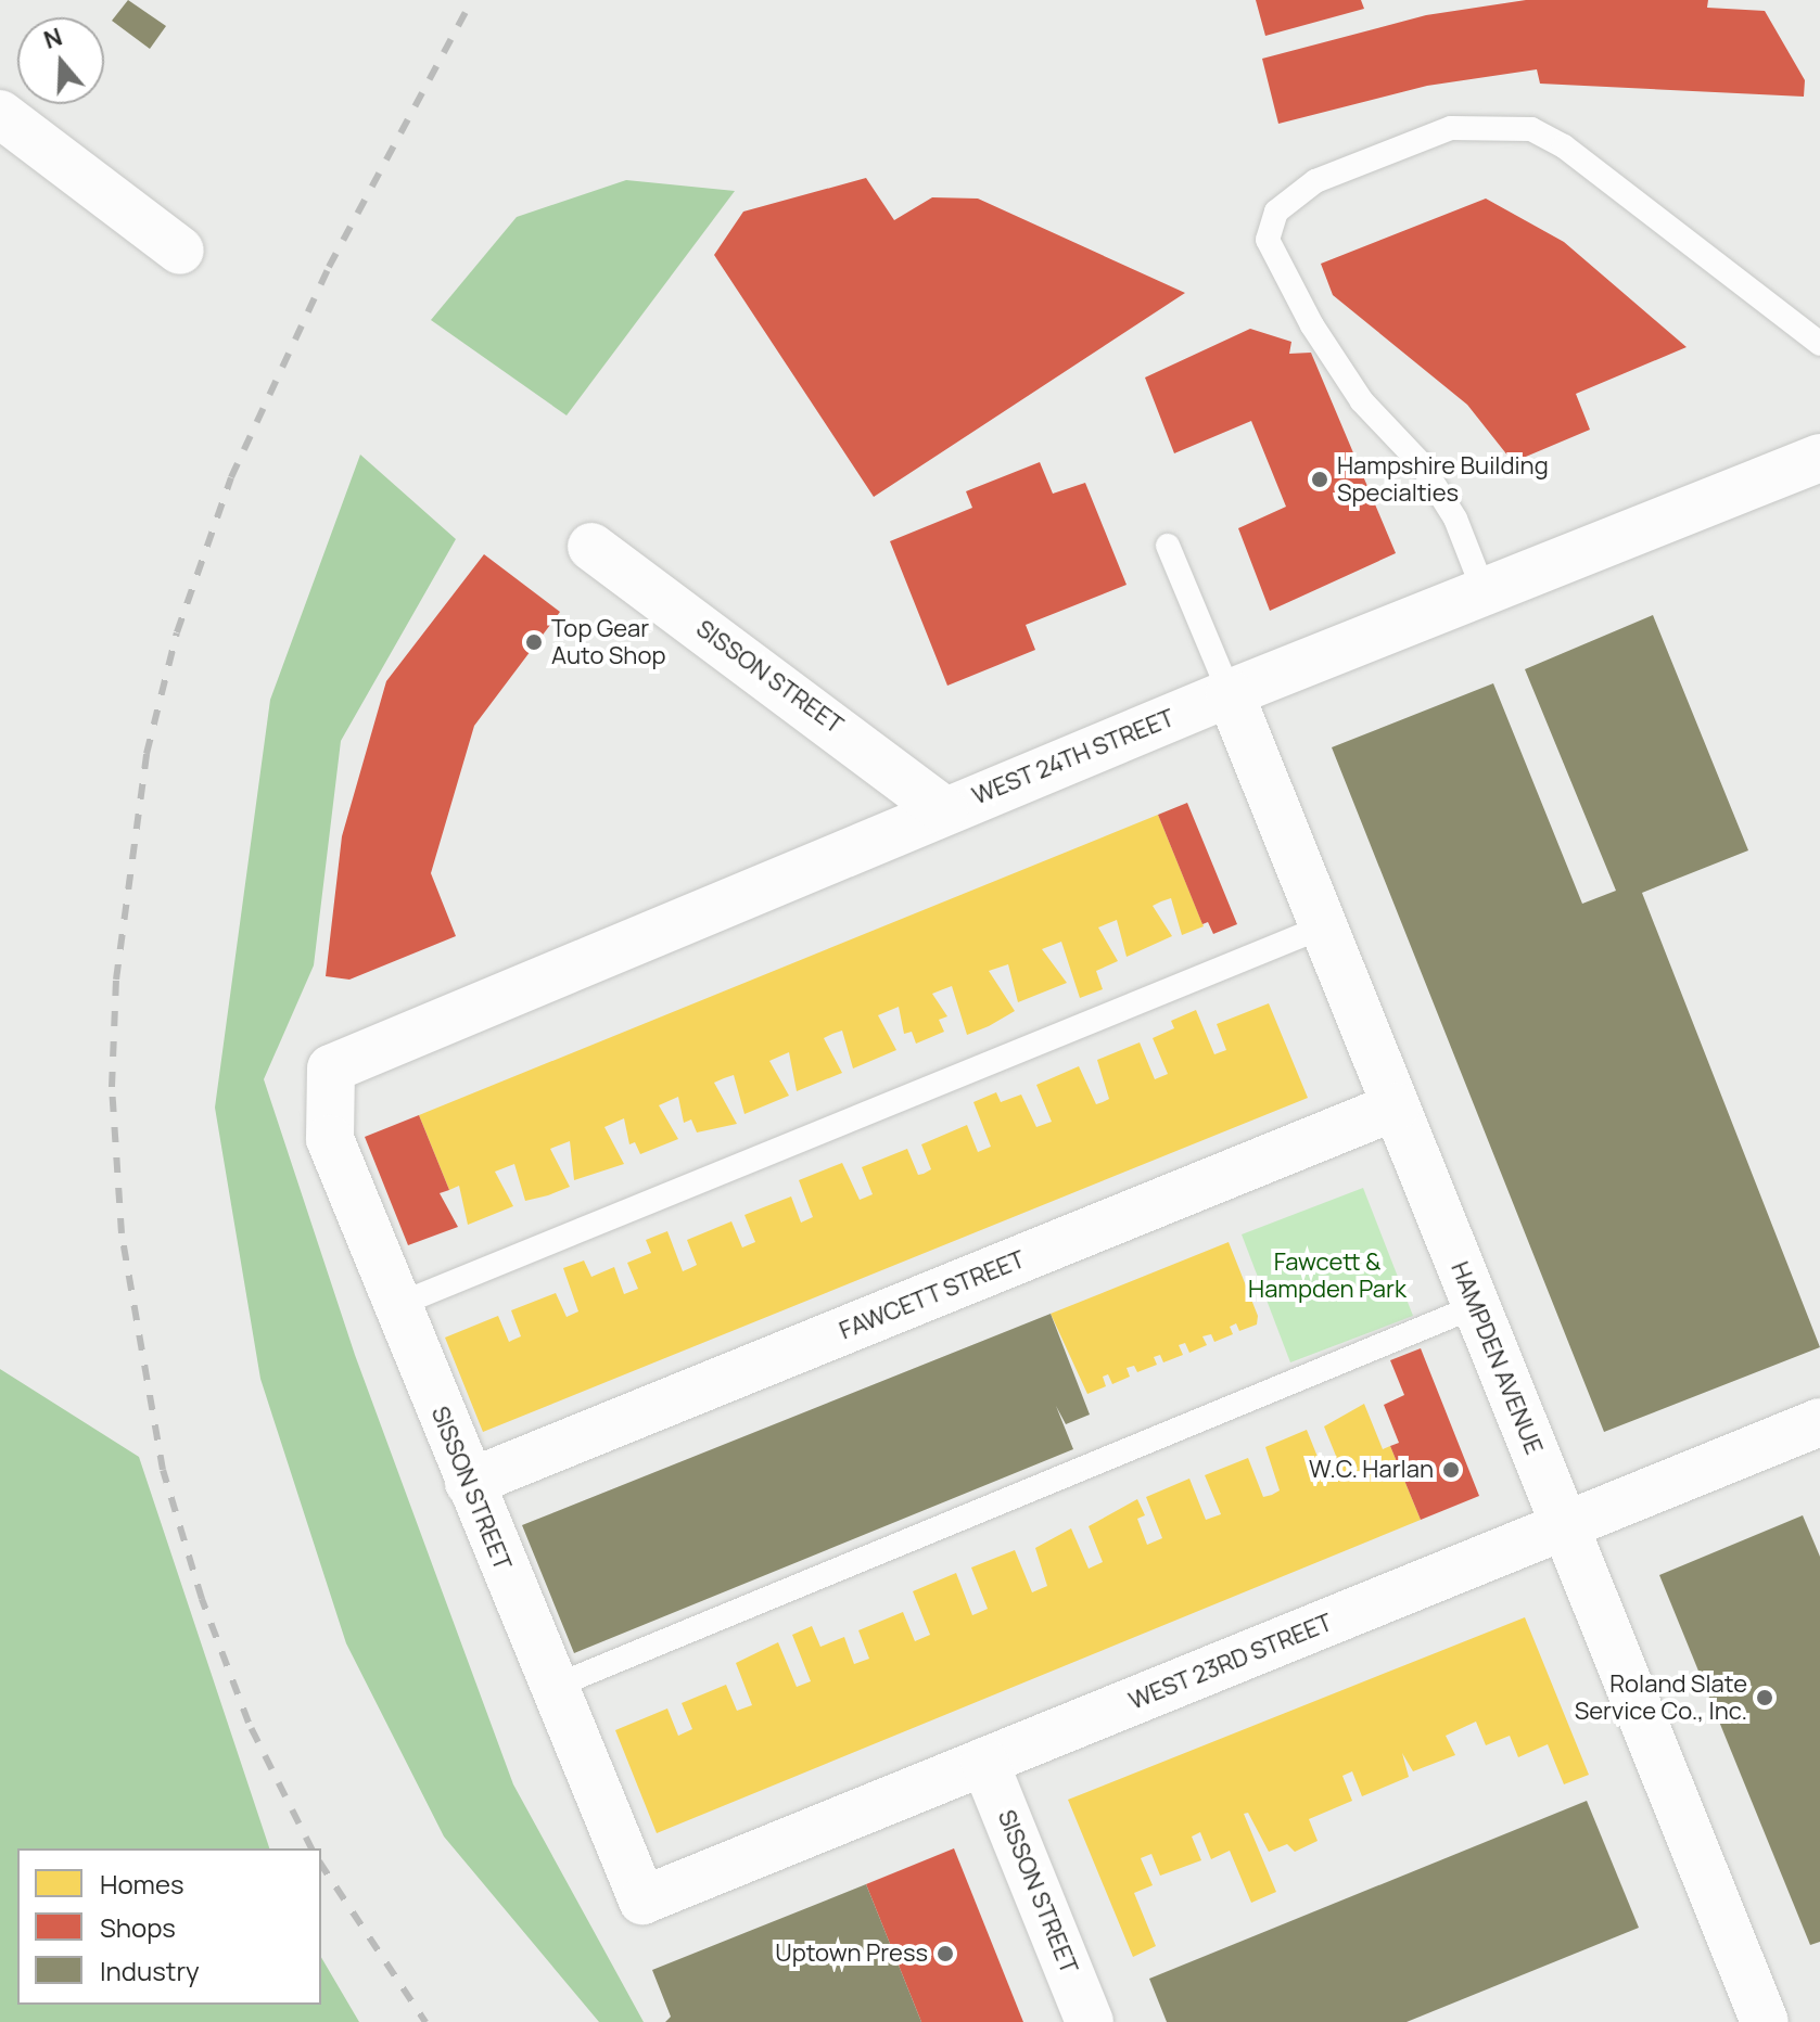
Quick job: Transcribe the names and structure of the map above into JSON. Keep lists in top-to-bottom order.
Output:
{
  "streets": {
    "street": [
      "SISSON STREET",
      "WEST 24TH STREET",
      "FAWCETT STREET",
      "HAMPDEN AVENUE",
      "WEST 23RD STREET"
    ]
  },
  "crossings": [
    ["SISSON STREET", "WEST 24TH STREET"],
    ["SISSON STREET", "FAWCETT STREET"],
    ["SISSON STREET", "WEST 23RD STREET"],
    ["WEST 24TH STREET", "HAMPDEN AVENUE"],
    ["FAWCETT STREET", "HAMPDEN AVENUE"],
    ["HAMPDEN AVENUE", "WEST 23RD STREET"]
  ],
  "parks": ["Fawcett & Hampden Park"],
  "places": [
    "Hampshire Building Specialties",
    "Top Gear Auto Shop",
    "W.C. Harlan",
    "Roland Slate Service Co., Inc.",
    "Uptown Press"
  ],
  "legend": ["Homes", "Shops", "Industry"],
  "north": "top"
}
